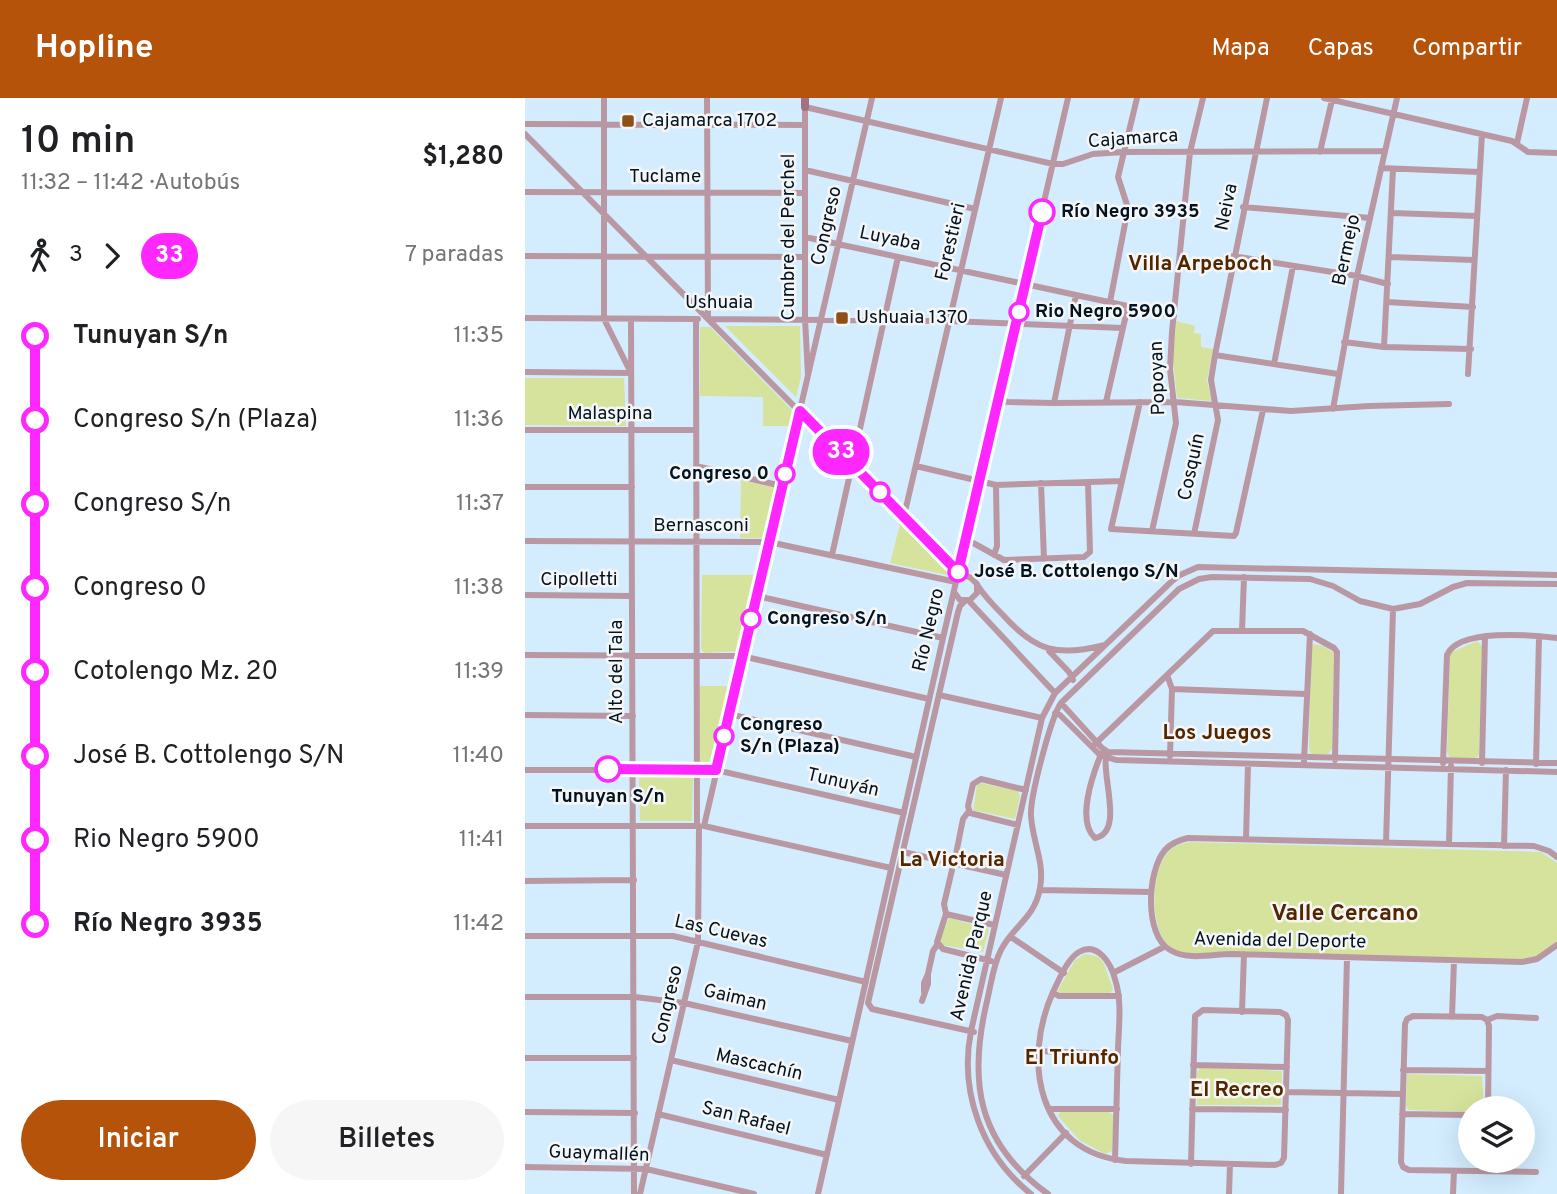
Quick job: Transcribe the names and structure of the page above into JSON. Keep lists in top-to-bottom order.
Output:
{
  "streets": {
    "street": [
      "Cajamarca",
      "Tuclame",
      "Neiva",
      "Congreso",
      "Cumbre del Perchel",
      "Luyaba",
      "Forestieri",
      "Bermejo",
      "Ushuaia",
      "Popoyan",
      "Malaspina",
      "Cosquín",
      "Bernasconi",
      "Cipolletti",
      "Río Negro",
      "Alto del Tala",
      "Tunuyán",
      "Las Cuevas",
      "Avenida del Deporte",
      "Avenida Parque",
      "Gaiman",
      "Mascachín",
      "San Rafael",
      "Guaymallén"
    ]
  },
  "crossings": [
    ["Cajamarca", "Neiva"],
    ["Cajamarca", "Congreso"],
    ["Cajamarca", "Cumbre del Perchel"],
    ["Cajamarca", "Forestieri"],
    ["Cajamarca", "Bermejo"],
    ["Cajamarca", "Popoyan"],
    ["Cajamarca", "Río Negro"],
    ["Tuclame", "Cumbre del Perchel"],
    ["Neiva", "Cosquín"],
    ["Congreso", "Cumbre del Perchel"],
    ["Congreso", "Luyaba"],
    ["Congreso", "Ushuaia"],
    ["Congreso", "Bernasconi"],
    ["Congreso", "Tunuyán"],
    ["Congreso", "Las Cuevas"],
    ["Congreso", "Gaiman"],
    ["Congreso", "Mascachín"],
    ["Congreso", "San Rafael"],
    ["Congreso", "Guaymallén"],
    ["Cumbre del Perchel", "Luyaba"],
    ["Cumbre del Perchel", "Ushuaia"],
    ["Luyaba", "Forestieri"],
    ["Luyaba", "Popoyan"],
    ["Luyaba", "Río Negro"],
    ["Forestieri", "Ushuaia"],
    ["Ushuaia", "Río Negro"],
    ["Ushuaia", "Alto del Tala"],
    ["Malaspina", "Alto del Tala"],
    ["Bernasconi", "Río Negro"],
    ["Bernasconi", "Alto del Tala"],
    ["Cipolletti", "Alto del Tala"],
    ["Río Negro", "Tunuyán"],
    ["Río Negro", "Las Cuevas"],
    ["Río Negro", "Avenida Parque"],
    ["Río Negro", "Gaiman"],
    ["Río Negro", "Mascachín"],
    ["Río Negro", "San Rafael"],
    ["Alto del Tala", "Tunuyán"],
    ["Alto del Tala", "Las Cuevas"],
    ["Alto del Tala", "Gaiman"],
    ["Alto del Tala", "Guaymallén"]
  ],
  "districts": [
    "Villa Arpeboch",
    "Los Juegos",
    "La Victoria",
    "Valle Cercano",
    "El Triunfo",
    "El Recreo"
  ],
  "places": {
    "transit": ["Cajamarca 1702", "Ushuaia 1370"],
    "other": [
      "Río Negro 3935",
      "Rio Negro 5900",
      "Congreso 0",
      "José B. Cottolengo S/N",
      "Congreso S/n",
      "Congreso S/n (Plaza)",
      "Tunuyan S/n"
    ]
  },
  "lines": ["bus line 33"],
  "page": {
    "header": "Hopline",
    "nav": ["Mapa", "Capas", "Compartir"],
    "heading": ["10 min", "11:32 – 11:42 · Autobús", "$1,280"],
    "on_map": "33",
    "legs": ["3", "33", "7 paradas"],
    "list": [
      {
        "name": "Tunuyan S/n",
        "value": "11:35"
      },
      {
        "name": "Congreso S/n (Plaza)",
        "value": "11:36"
      },
      {
        "name": "Congreso S/n",
        "value": "11:37"
      },
      {
        "name": "Congreso 0",
        "value": "11:38"
      },
      {
        "name": "Cotolengo Mz. 20",
        "value": "11:39"
      },
      {
        "name": "José B. Cottolengo S/N",
        "value": "11:40"
      },
      {
        "name": "Rio Negro 5900",
        "value": "11:41"
      },
      {
        "name": "Río Negro 3935",
        "value": "11:42"
      }
    ],
    "buttons": ["Iniciar", "Billetes"]
  }
}
